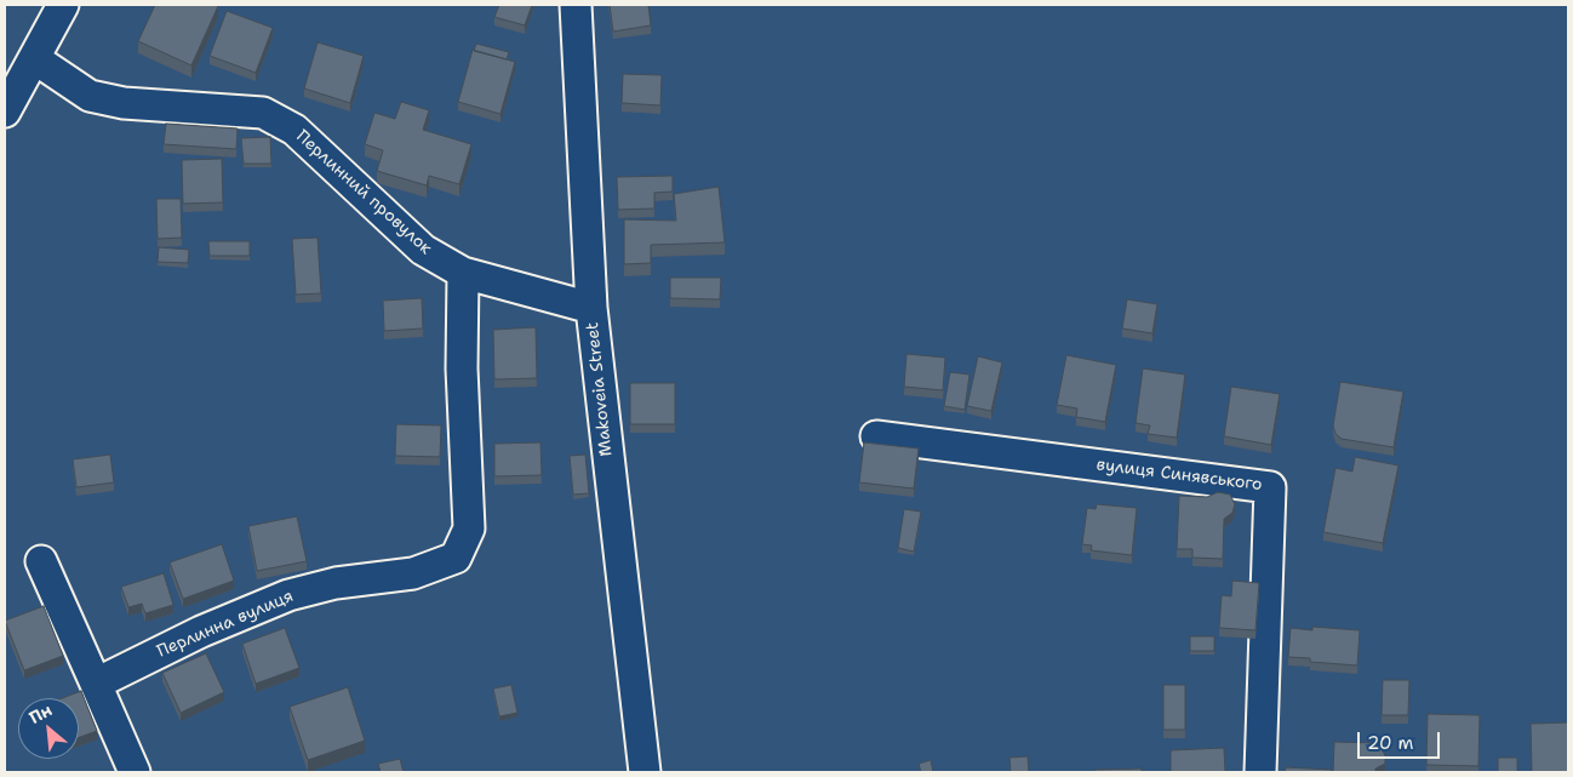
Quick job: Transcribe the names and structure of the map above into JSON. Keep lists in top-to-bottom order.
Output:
{
  "streets": {
    "street": [
      "Перлинний провулок",
      "Makoveia Street",
      "вулиця Синявського",
      "Перлинна вулиця"
    ]
  },
  "crossings": [
    ["Перлинний провулок", "Makoveia Street"],
    ["Перлинний провулок", "Перлинна вулиця"]
  ],
  "scale_bar": "20 m",
  "north": "top left"
}
